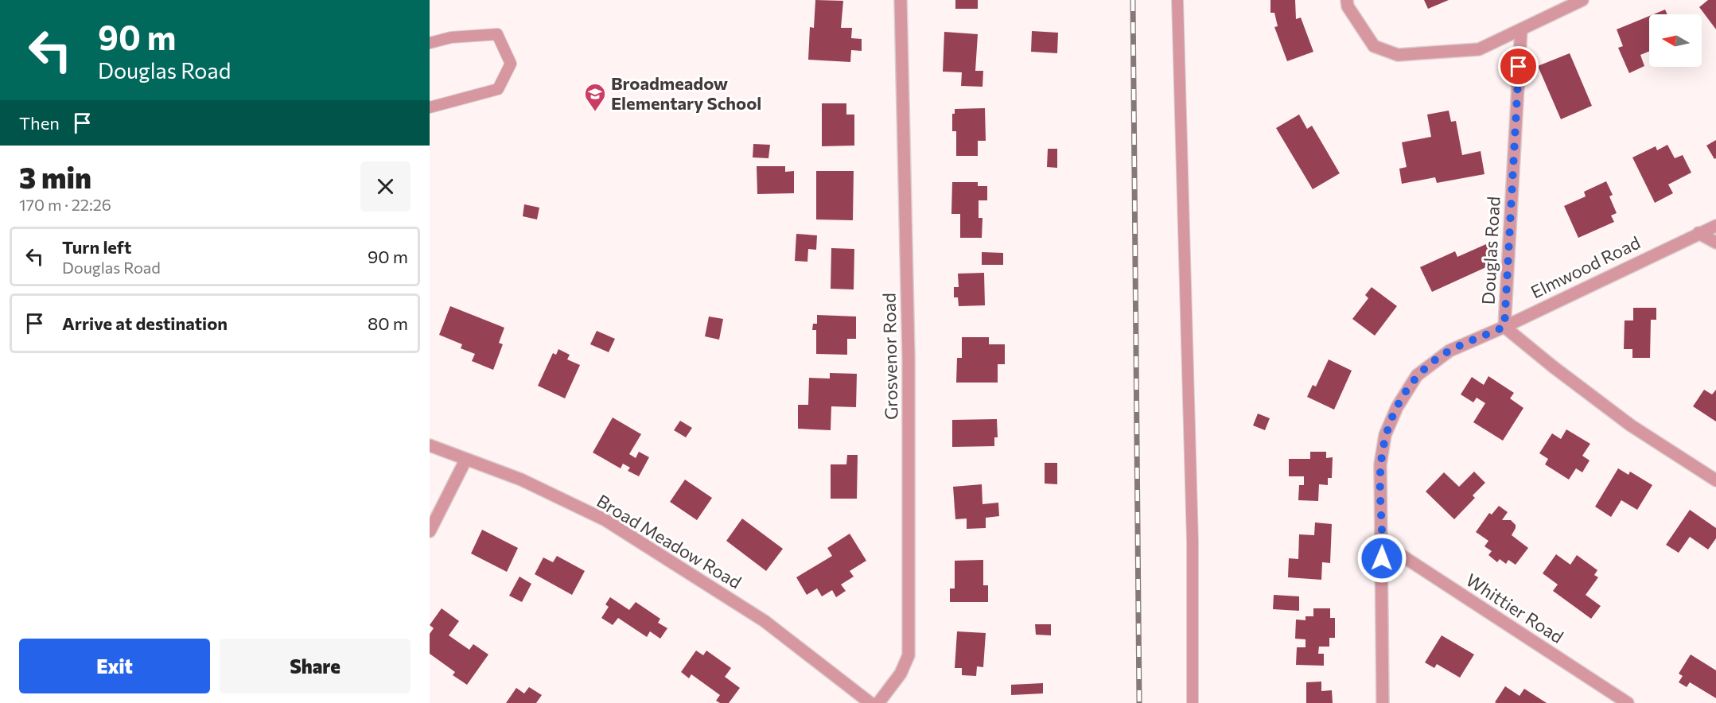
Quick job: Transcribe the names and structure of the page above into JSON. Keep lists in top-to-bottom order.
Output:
{
  "streets": {
    "street": [
      "Douglas Road",
      "Elmwood Road",
      "Grosvenor Road",
      "Broad Meadow Road",
      "Whittier Road"
    ]
  },
  "crossings": [
    ["Douglas Road", "Elmwood Road"],
    ["Elmwood Road", "Whittier Road"]
  ],
  "places": {
    "school or university": ["Broadmeadow Elementary School"]
  },
  "north": "left",
  "page": {
    "turn": ["90 m", "Douglas Road"],
    "then": "Then",
    "heading": ["3 min", "170 m · 22:26"],
    "list": [
      {
        "name": "Turn left",
        "note": "Douglas Road",
        "value": "90 m"
      },
      {
        "name": "Arrive at destination",
        "value": "80 m"
      }
    ],
    "buttons": ["Exit", "Share"]
  }
}
